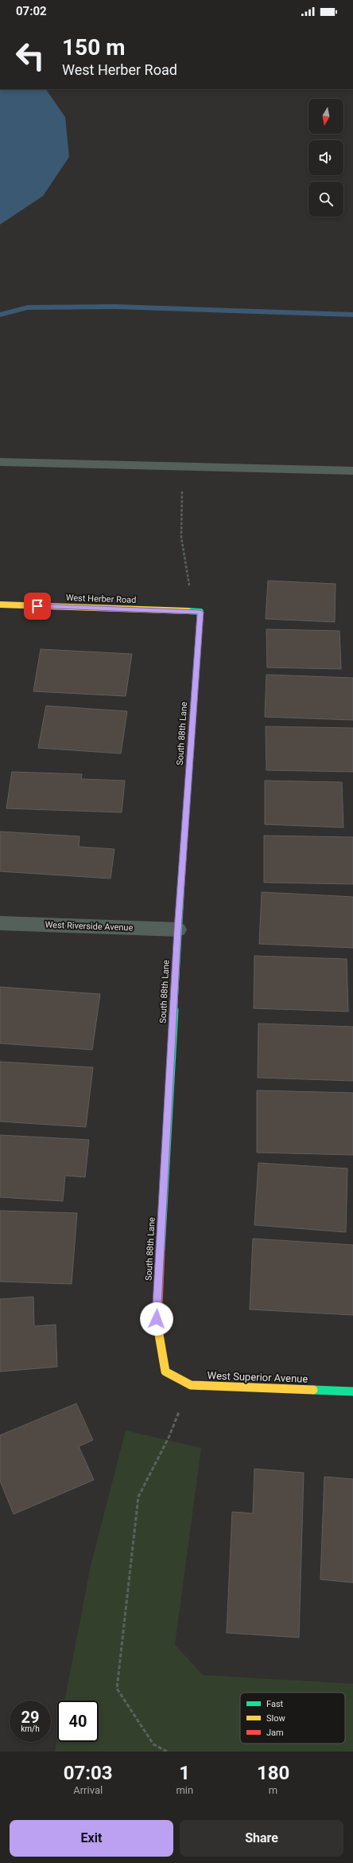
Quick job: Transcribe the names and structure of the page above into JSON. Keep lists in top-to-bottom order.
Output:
{
  "streets": {
    "street": [
      "West Herber Road",
      "South 88th Lane",
      "West Riverside Avenue",
      "West Superior Avenue"
    ]
  },
  "crossings": [
    ["West Herber Road", "South 88th Lane"],
    ["South 88th Lane", "West Riverside Avenue"],
    ["South 88th Lane", "West Superior Avenue"]
  ],
  "legend": ["Fast", "Slow", "Jam"],
  "north": "bottom",
  "page": {
    "status": "07:02",
    "turn": ["150 m", "West Herber Road"],
    "speed": "29 km/h",
    "limit": "40",
    "eta": [
      "07:03",
      "Arrival",
      "1",
      "min",
      "180",
      "m"
    ],
    "buttons": ["Exit", "Share"]
  }
}
